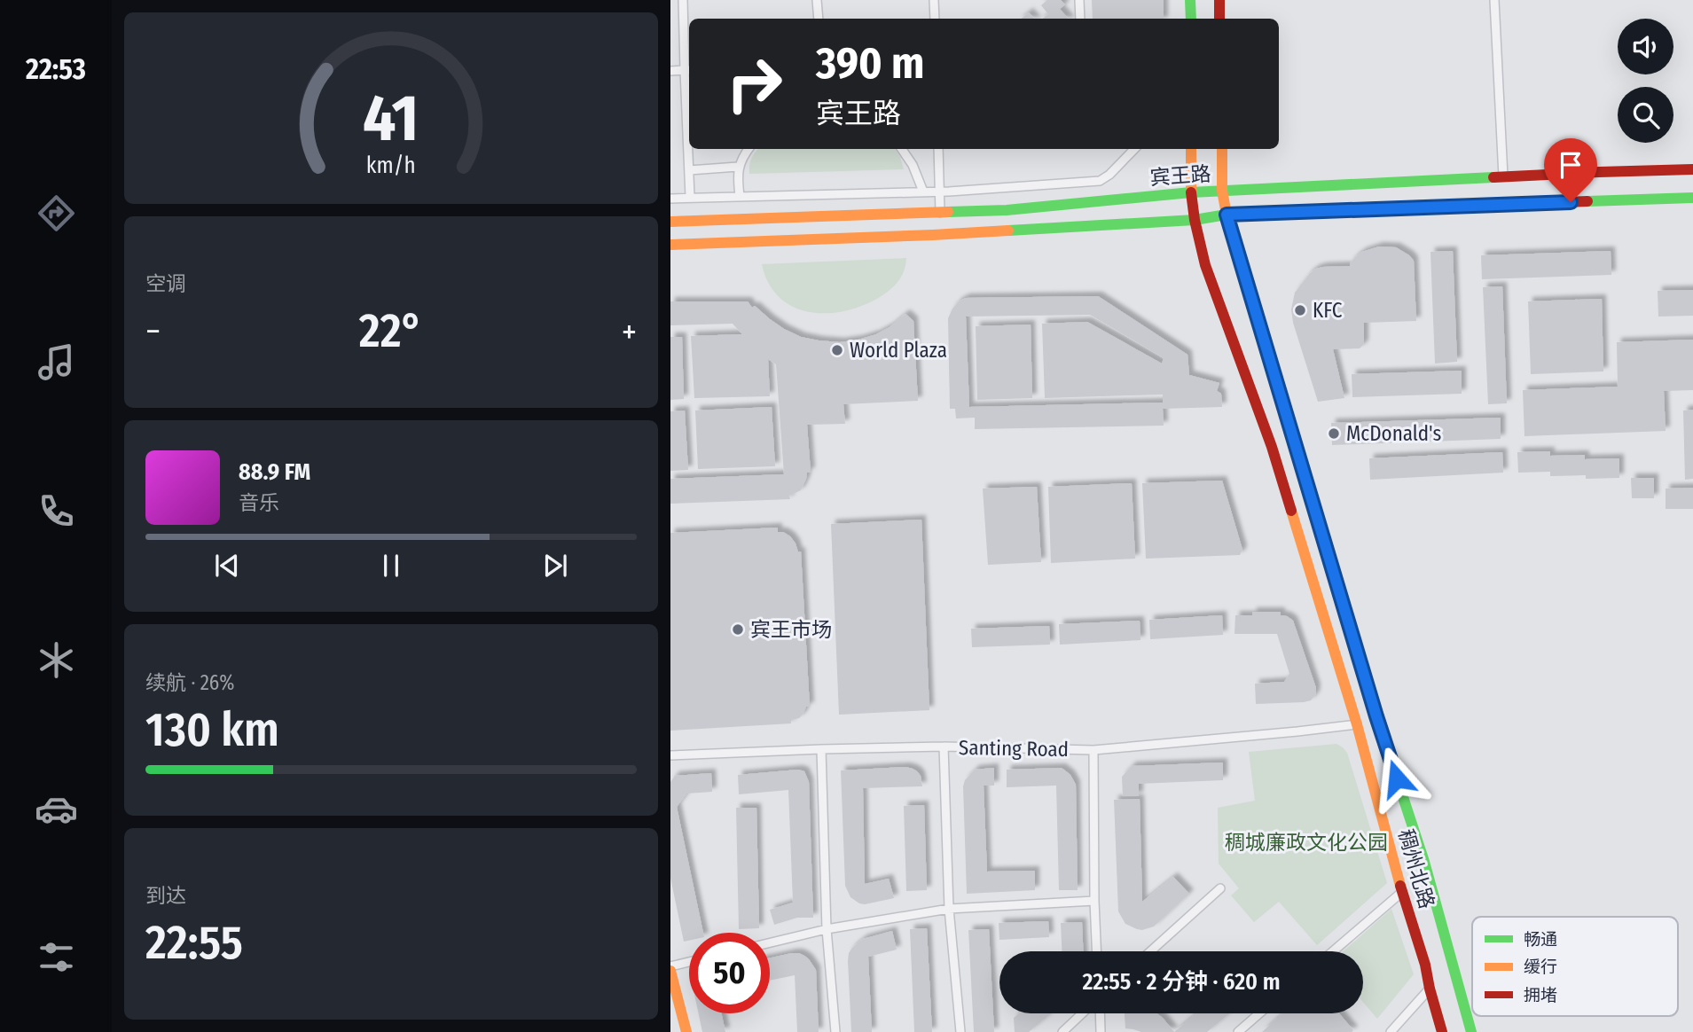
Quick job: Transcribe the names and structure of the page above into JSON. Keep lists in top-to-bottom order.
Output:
{
  "streets": {
    "main road": ["宾王路", "稠州北路"],
    "street": ["Santing Road"]
  },
  "crossings": [
    ["宾王路", "稠州北路"],
    ["Santing Road", "稠州北路"]
  ],
  "parks": ["稠城廉政文化公园"],
  "places": [
    "KFC",
    "World Plaza",
    "McDonald's",
    "宾王市场"
  ],
  "legend": ["畅通", "缓行", "拥堵"],
  "page": {
    "tabs": "22:53",
    "turn": ["390 m", "宾王路"],
    "tile": [
      "空调",
      ["续航 · 26%", "130 km"],
      ["到达", "22:55"]
    ],
    "heat": ["−", "22°", "+"],
    "song": ["88.9 FM", "音乐"],
    "limit": "50",
    "trip": "22:55 · 2 分钟 · 620 m",
    "gauge": ["41", "km/h"]
  }
}
